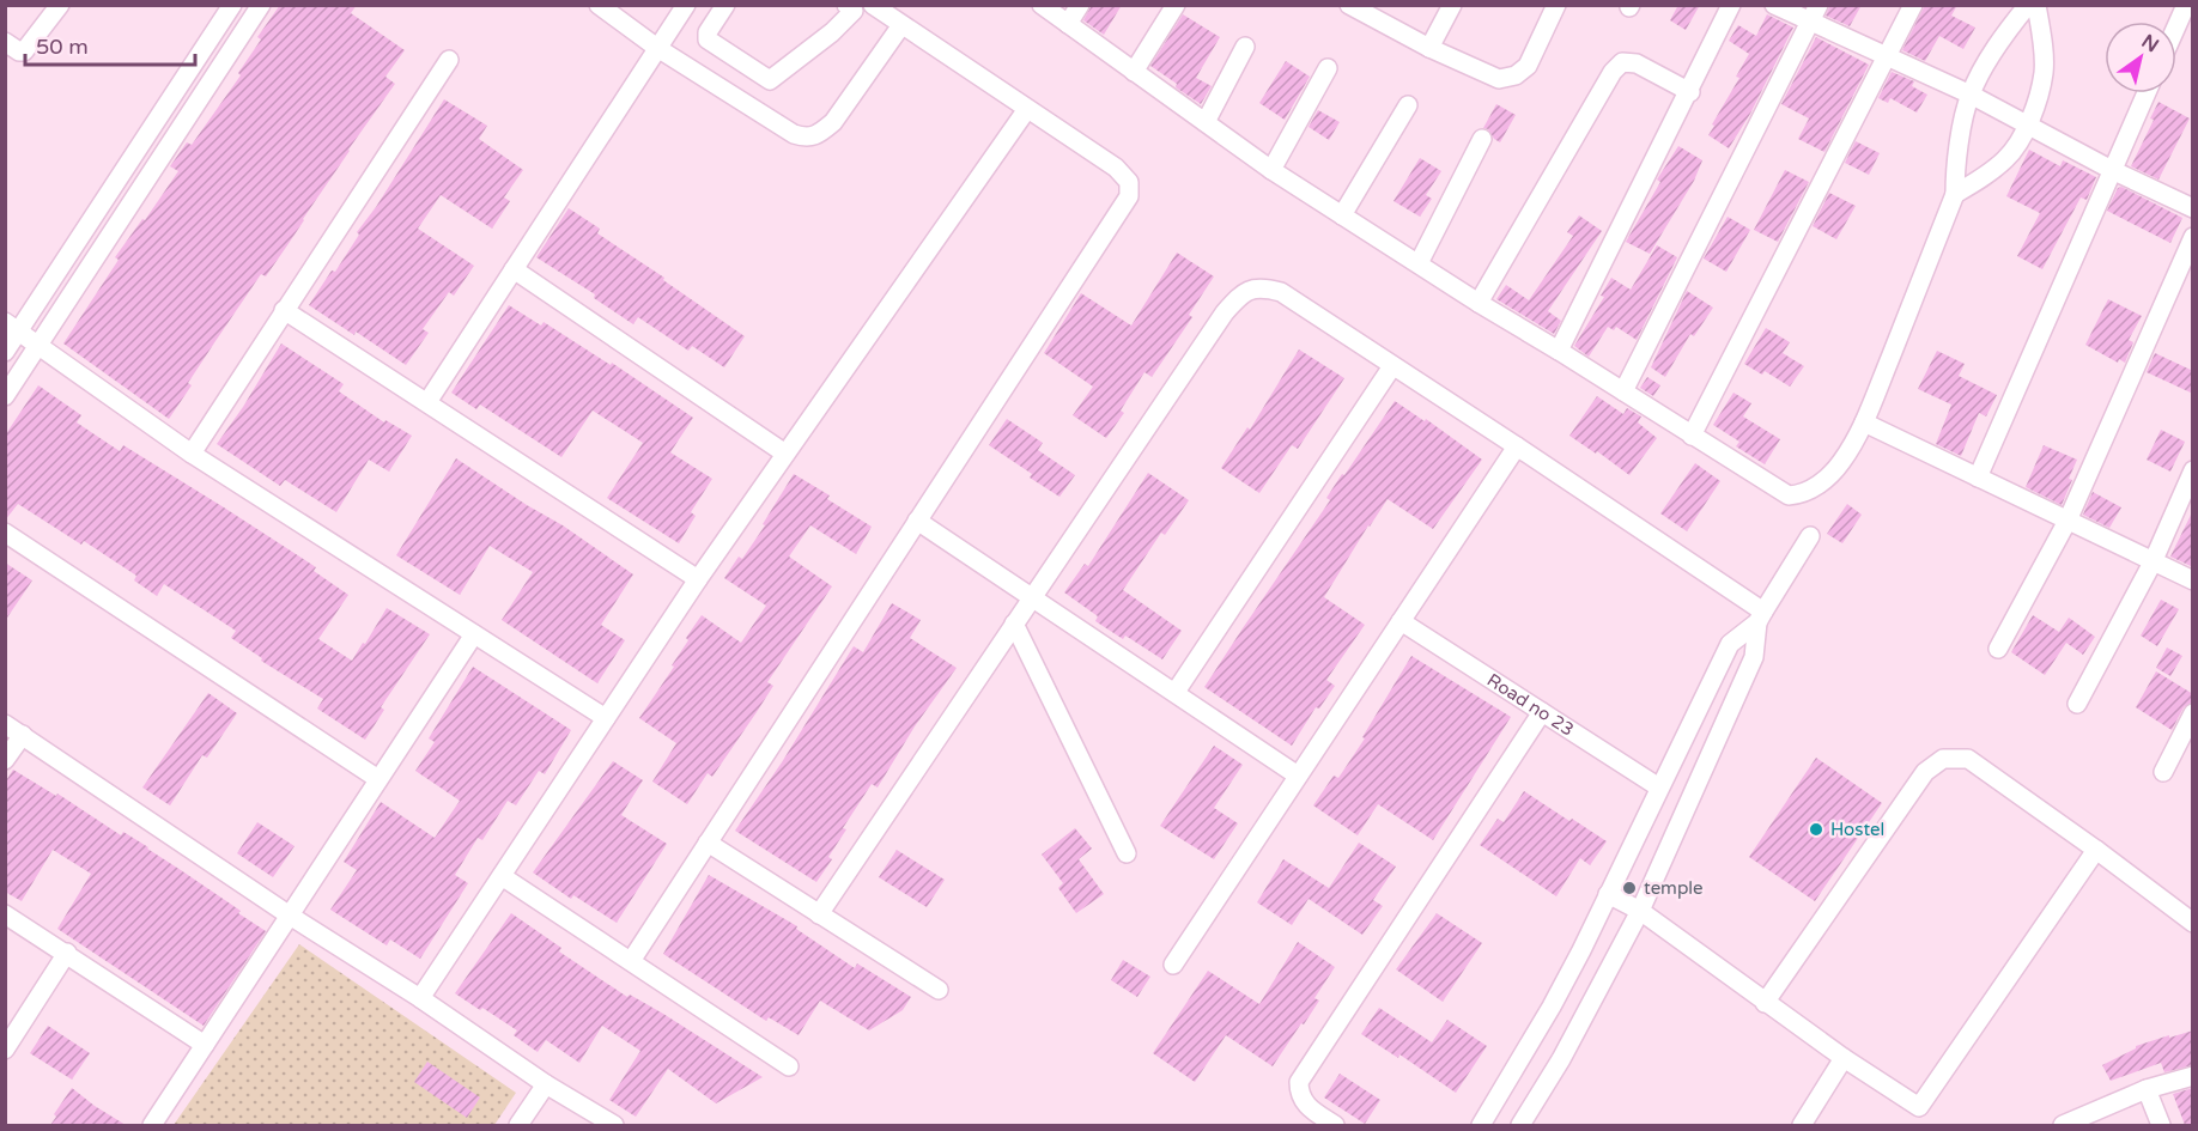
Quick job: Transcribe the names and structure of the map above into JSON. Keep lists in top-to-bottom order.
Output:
{
  "streets": {
    "street": ["Road no 23"]
  },
  "places": ["Hostel", "temple"],
  "scale_bar": "50 m",
  "north": "top right"
}
